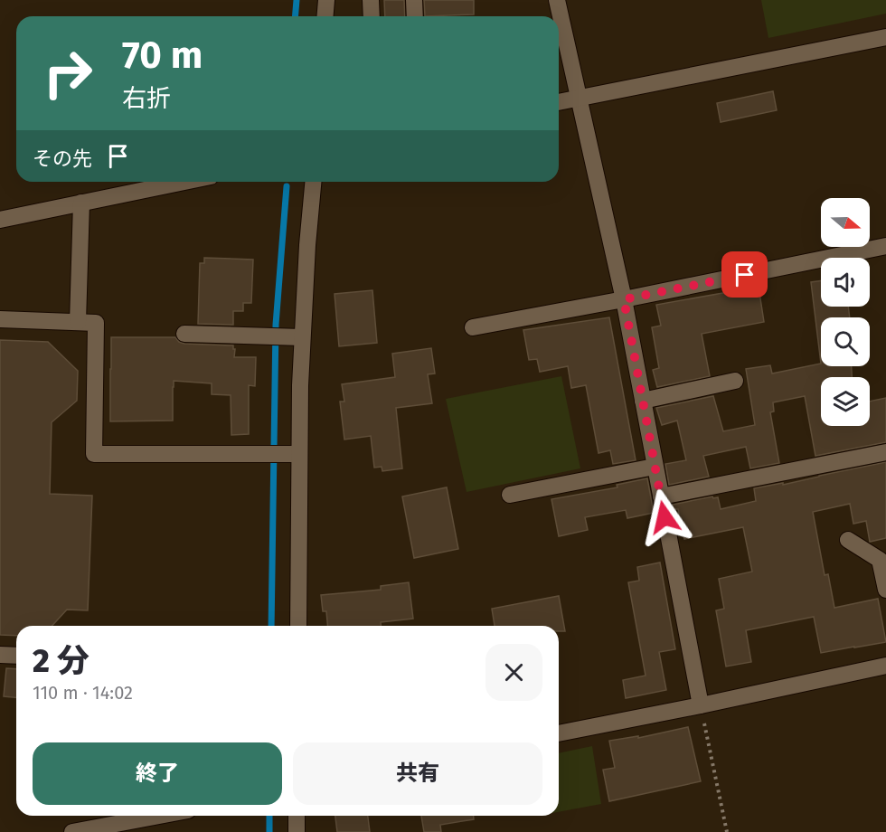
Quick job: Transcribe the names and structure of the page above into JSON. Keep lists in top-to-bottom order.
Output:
{
  "north": "right",
  "page": {
    "turn": ["70 m", "右折"],
    "then": "その先",
    "heading": ["2 分", "110 m · 14:02"],
    "buttons": ["終了", "共有"]
  }
}
